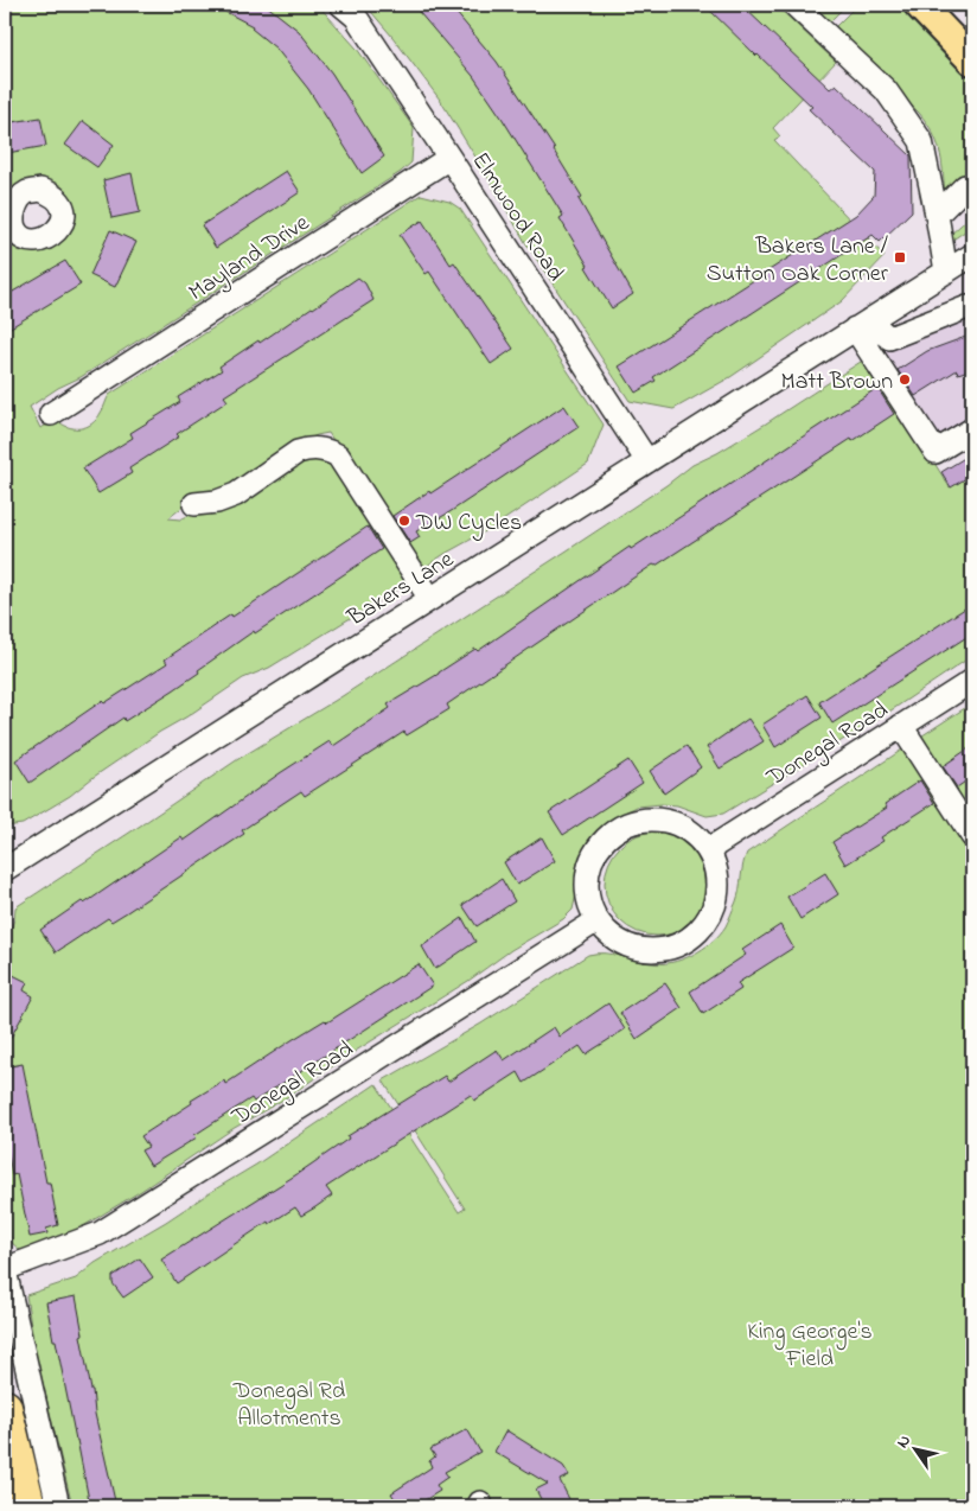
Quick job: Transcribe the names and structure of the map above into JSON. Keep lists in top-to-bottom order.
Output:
{
  "streets": {
    "street": [
      "Elmwood Road",
      "Mayland Drive",
      "Bakers Lane",
      "Donegal Road"
    ]
  },
  "crossings": [
    ["Elmwood Road", "Mayland Drive"],
    ["Elmwood Road", "Bakers Lane"]
  ],
  "parks": ["King George's Field", "Donegal Rd Allotments"],
  "places": {
    "transit": ["Bakers Lane / Sutton Oak Corner"],
    "other": ["Matt Brown", "DW Cycles"]
  },
  "north": "top left"
}
